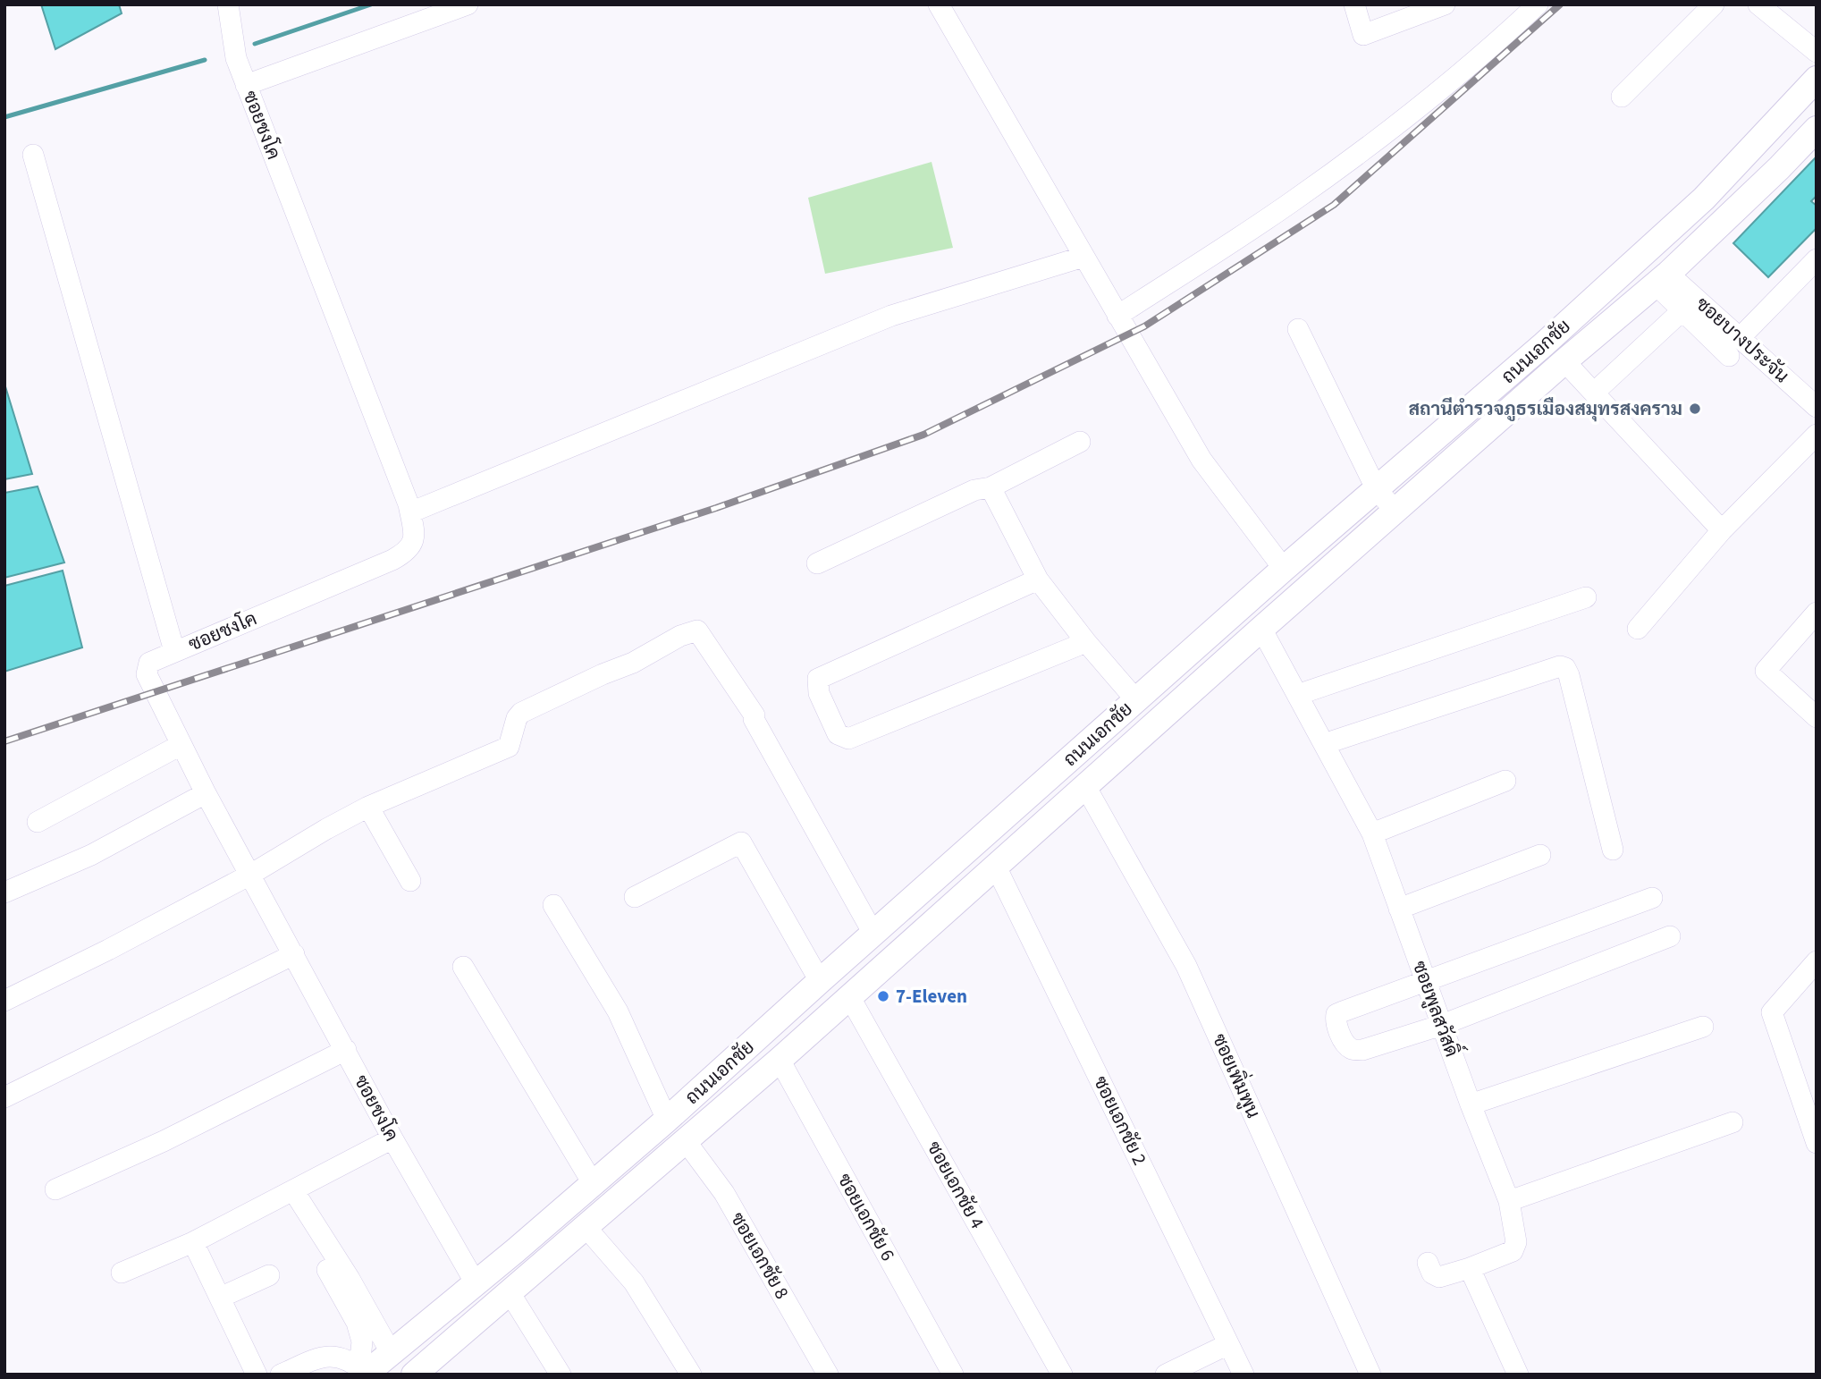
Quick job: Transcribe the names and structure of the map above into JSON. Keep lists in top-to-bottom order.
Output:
{
  "streets": {
    "main road": ["ถนนเอกชัย"],
    "street": [
      "ซอยชงโค",
      "ซอยบางประจัน",
      "ซอยพูลสวัสดิ์",
      "ซอยเพิ่มพูน",
      "ซอยเอกชัย 2",
      "ซอยเอกชัย 4",
      "ซอยเอกชัย 6",
      "ซอยเอกชัย 8"
    ]
  },
  "crossings": [
    ["ซอยชงโค", "ถนนเอกชัย"],
    ["ซอยบางประจัน", "ถนนเอกชัย"],
    ["ถนนเอกชัย", "ซอยพูลสวัสดิ์"],
    ["ถนนเอกชัย", "ซอยเพิ่มพูน"],
    ["ถนนเอกชัย", "ซอยเอกชัย 2"],
    ["ถนนเอกชัย", "ซอยเอกชัย 4"],
    ["ถนนเอกชัย", "ซอยเอกชัย 6"],
    ["ถนนเอกชัย", "ซอยเอกชัย 8"]
  ],
  "places": ["สถานีตำรวจภูธรเมืองสมุทรสงคราม", "7-Eleven"]
}
